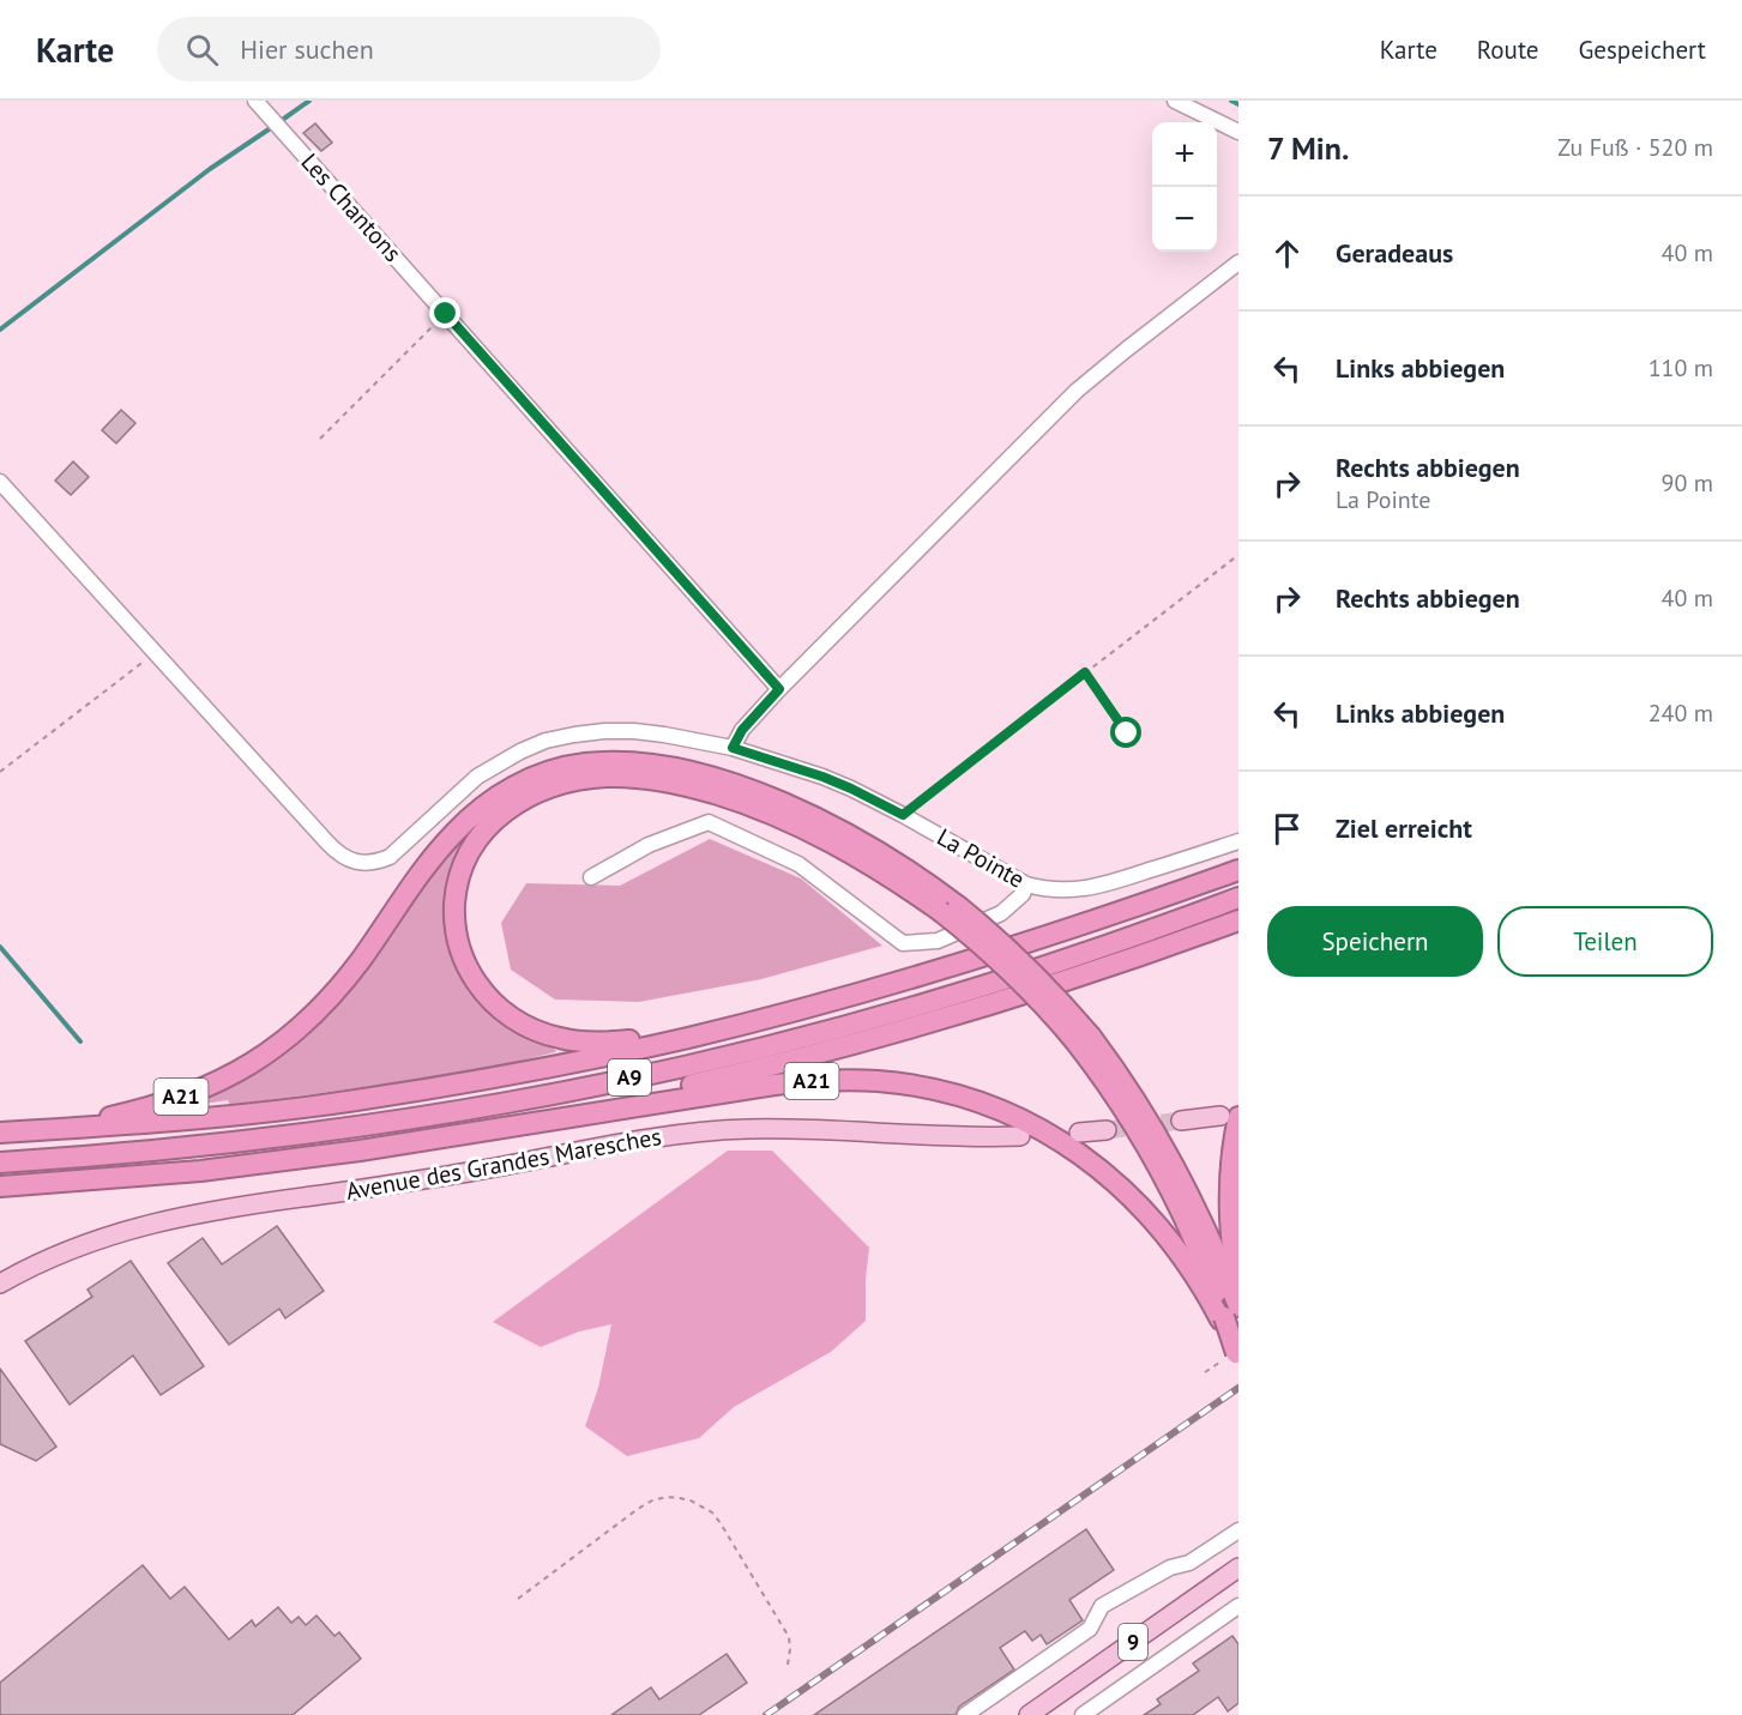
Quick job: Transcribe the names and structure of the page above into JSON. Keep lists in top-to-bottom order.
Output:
{
  "streets": {
    "highway": ["A9", "A21"],
    "main road": ["Avenue des Grandes Maresches", "9"],
    "street": ["Les Chantons", "La Pointe"]
  },
  "crossings": [
    ["A9", "A21"]
  ],
  "page": {
    "header": "Karte",
    "search": "Hier suchen",
    "nav": ["Karte", "Route", "Gespeichert"],
    "heading": ["7 Min.", "Zu Fuß · 520 m"],
    "map_buttons": ["+", "−"],
    "list": [
      ["Geradeaus", "40 m"],
      ["Links abbiegen", "110 m"],
      ["Rechts abbiegen", "La Pointe", "90 m"],
      ["Rechts abbiegen", "40 m"],
      ["Links abbiegen", "240 m"],
      "Ziel erreicht"
    ],
    "buttons": ["Speichern", "Teilen"]
  }
}
